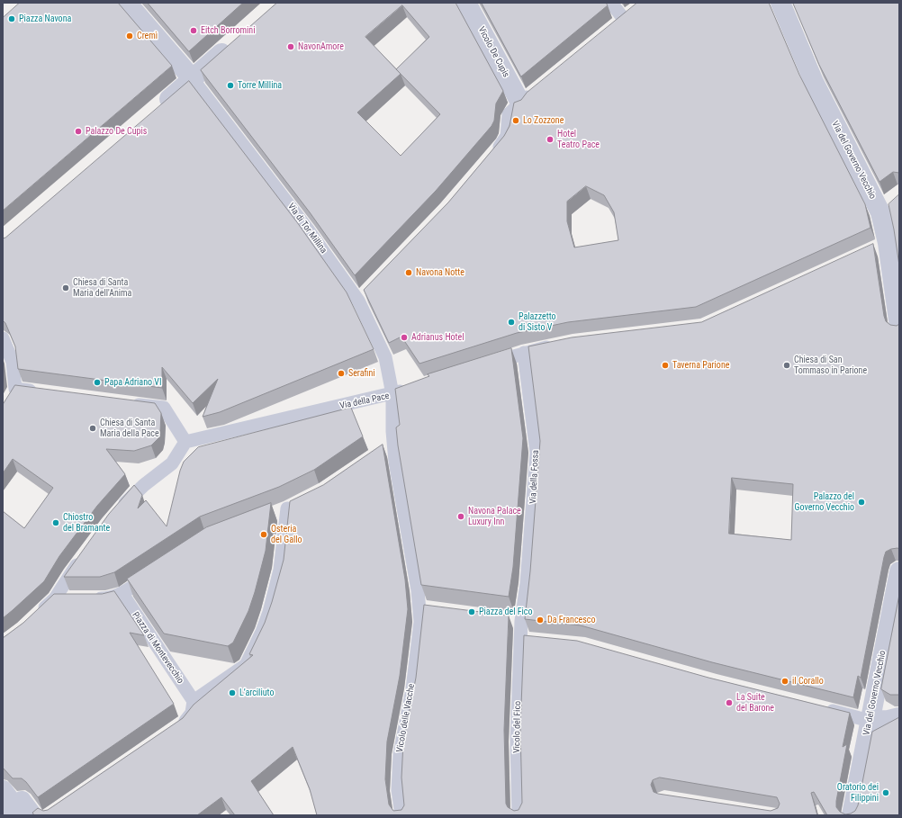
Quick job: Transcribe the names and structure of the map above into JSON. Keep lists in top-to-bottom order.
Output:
{
  "streets": {
    "street": ["Vicolo De Cupis", "Via del Governo Vecchio"],
    "lane": [
      "Via di Tor Millina",
      "Via della Pace",
      "Via della Fossa",
      "Piazza di Montevecchio",
      "Vicolo delle Vacche",
      "Vicolo del Fico"
    ]
  },
  "crossings": [
    ["Via di Tor Millina", "Via della Pace"],
    ["Via della Pace", "Vicolo delle Vacche"],
    ["Via della Fossa", "Vicolo del Fico"]
  ],
  "places": [
    "Piazza Navona",
    "Eitch Borromini",
    "Cremì",
    "NavonAmore",
    "Torre Millina",
    "Lo Zozzone",
    "Palazzo De Cupis",
    "Hotel Teatro Pace",
    "Navona Notte",
    "Chiesa di Santa Maria dell'Anima",
    "Palazzetto di Sisto V",
    "Adrianus Hotel",
    "Taverna Parione",
    "Chiesa di San Tommaso in Parione",
    "Serafini",
    "Papa Adriano VI",
    "Chiesa di Santa Maria della Pace",
    "Palazzo del Governo Vecchio",
    "Navona Palace Luxury Inn",
    "Chiostro del Bramante",
    "Osteria del Gallo",
    "Piazza del Fico",
    "Da Francesco",
    "il Corallo",
    "L’arciliuto",
    "La Suite del Barone",
    "Oratorio dei Filippini"
  ]
}
